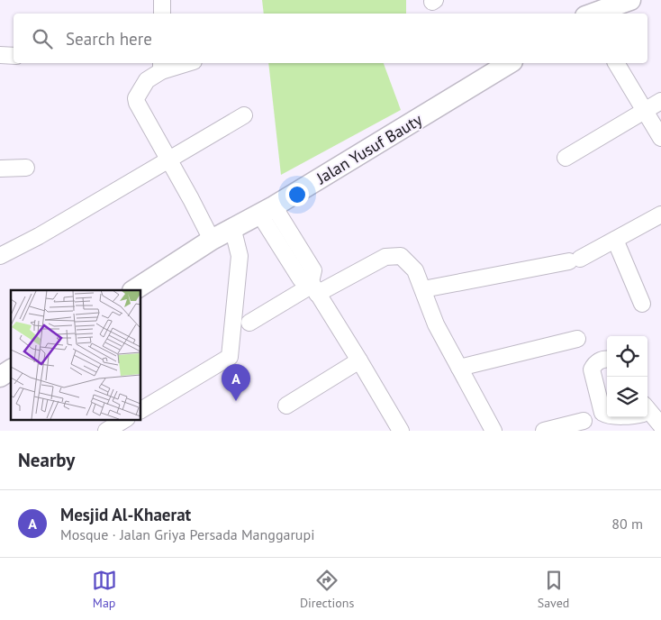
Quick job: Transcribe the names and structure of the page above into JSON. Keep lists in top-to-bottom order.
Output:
{
  "streets": {
    "street": ["Jalan Yusuf Bauty"]
  },
  "page": {
    "search": "Search here",
    "pins": "A",
    "heading": "Nearby",
    "list": [
      {
        "mark": "A",
        "name": "Mesjid Al-Khaerat",
        "note": "Mosque · Jalan Griya Persada Manggarupi",
        "value": "80 m"
      }
    ],
    "nav": ["Map", "Directions", "Saved"]
  }
}
